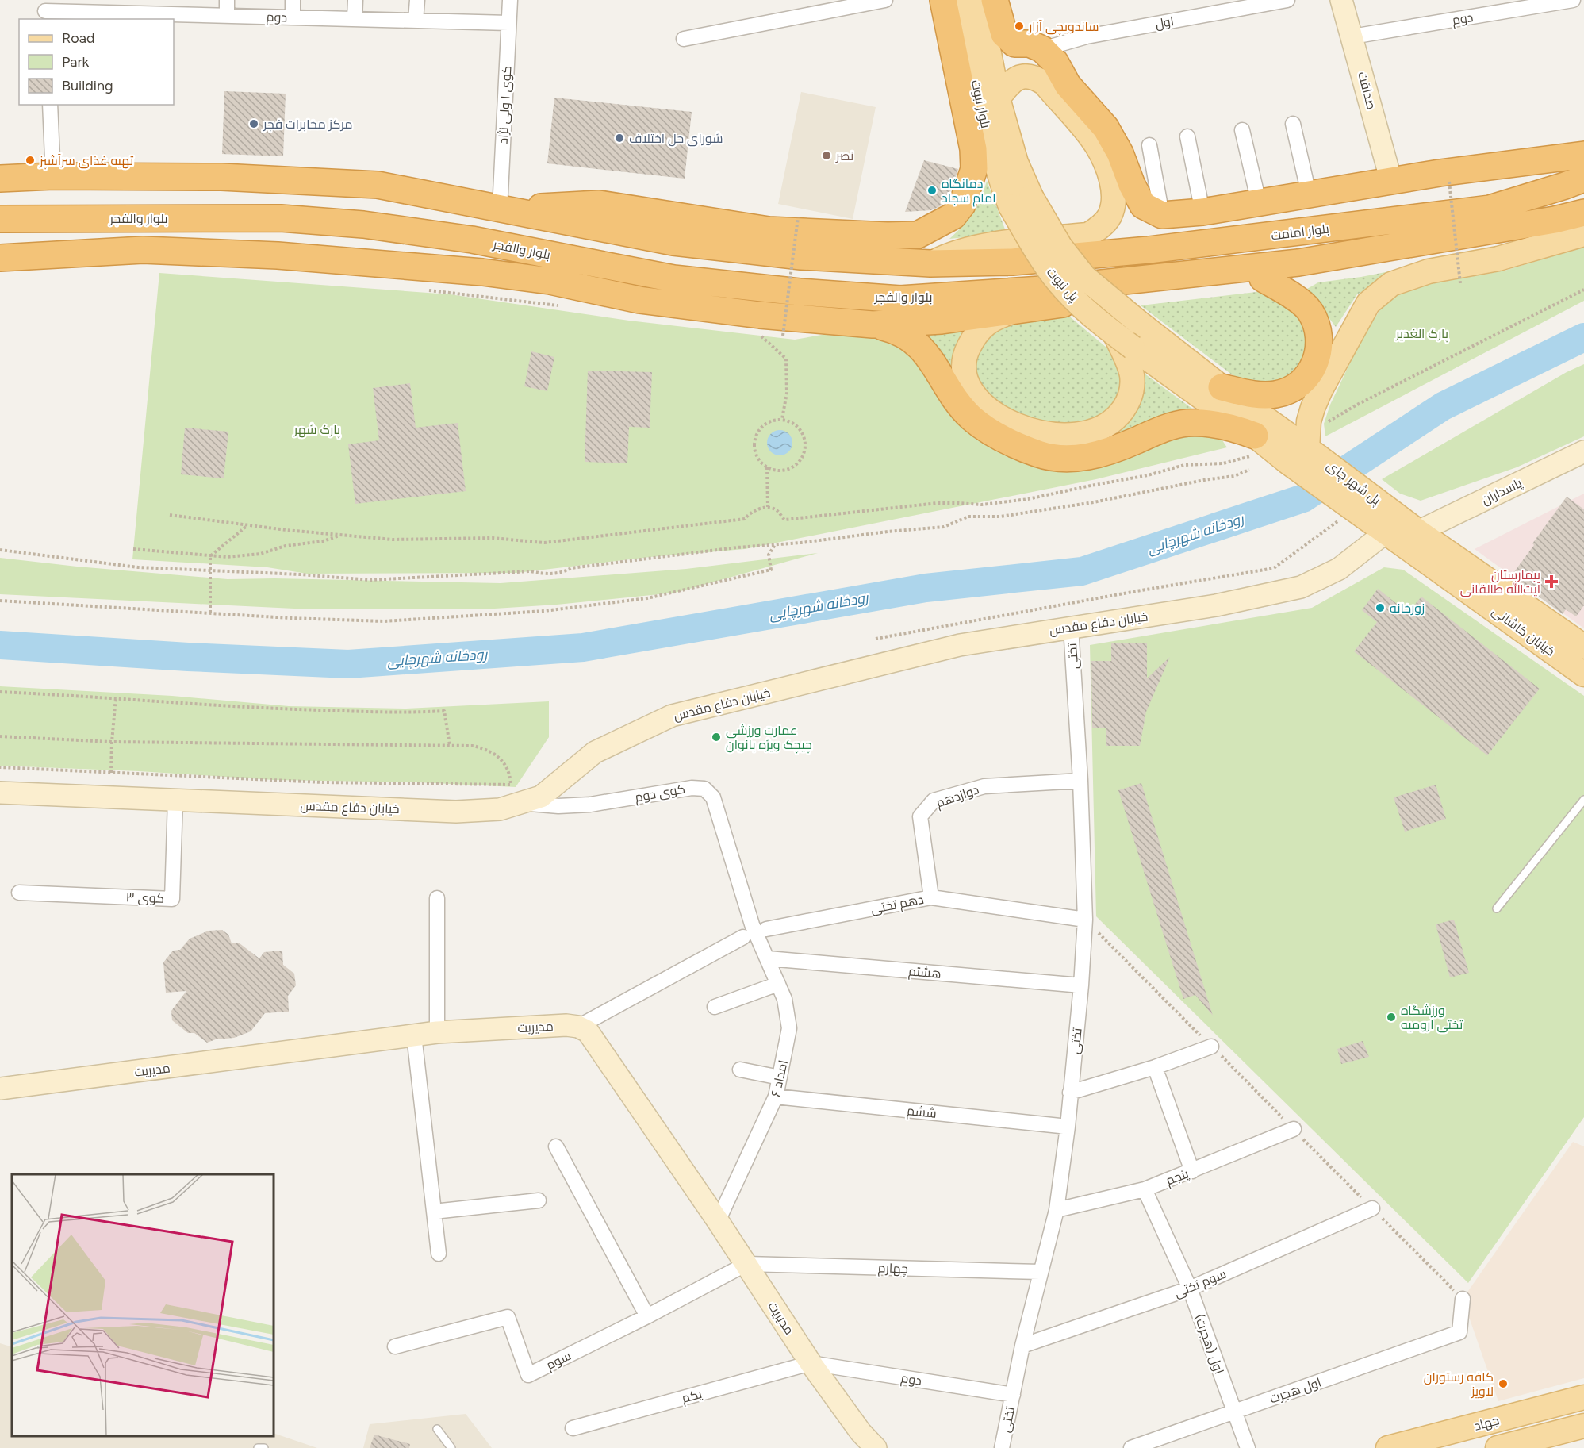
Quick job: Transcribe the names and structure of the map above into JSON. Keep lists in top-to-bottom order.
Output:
{
  "streets": {
    "highway": ["بلوار والفجر", "بلوار امامت"],
    "main road": [
      "بلوار نبوت",
      "پل نبوت",
      "پل شهر چای",
      "خیابان کاشانی",
      "جهاد"
    ],
    "street": [
      "دوم",
      "اول",
      "صداقت",
      "کوی ۱ ولی نژاد",
      "پاسداران",
      "خیابان دفاع مقدس",
      "تختی",
      "کوی دوم",
      "دوازدهم",
      "کوی ۳",
      "دهم تختی",
      "هشتم",
      "مدیریت",
      "امداد ۶",
      "ششم",
      "پنجم",
      "چهارم",
      "سوم تختی",
      "اول (هجرت)",
      "سوم",
      "اول هجرت",
      "یکم"
    ]
  },
  "crossings": [
    ["دوم", "صداقت"],
    ["دوم", "کوی ۱ ولی نژاد"],
    ["دوم", "تختی"],
    ["دوم", "مدیریت"],
    ["دوم", "یکم"],
    ["بلوار نبوت", "پل نبوت"],
    ["پل نبوت", "پل شهر چای"],
    ["پل شهر چای", "پاسداران"],
    ["پل شهر چای", "خیابان دفاع مقدس"],
    ["پل شهر چای", "خیابان کاشانی"],
    ["پاسداران", "خیابان دفاع مقدس"],
    ["پاسداران", "خیابان کاشانی"],
    ["خیابان دفاع مقدس", "خیابان کاشانی"],
    ["خیابان دفاع مقدس", "تختی"],
    ["خیابان دفاع مقدس", "کوی دوم"],
    ["خیابان دفاع مقدس", "کوی ۳"],
    ["تختی", "دوازدهم"],
    ["تختی", "دهم تختی"],
    ["تختی", "هشتم"],
    ["تختی", "ششم"],
    ["تختی", "پنجم"],
    ["تختی", "چهارم"],
    ["تختی", "سوم تختی"],
    ["کوی دوم", "دهم تختی"],
    ["کوی دوم", "امداد ۶"],
    ["دوازدهم", "دهم تختی"],
    ["دهم تختی", "مدیریت"],
    ["دهم تختی", "امداد ۶"],
    ["هشتم", "امداد ۶"],
    ["مدیریت", "امداد ۶"],
    ["مدیریت", "چهارم"],
    ["مدیریت", "سوم"],
    ["مدیریت", "یکم"],
    ["امداد ۶", "ششم"],
    ["پنجم", "اول (هجرت)"],
    ["چهارم", "سوم"],
    ["سوم تختی", "اول (هجرت)"],
    ["اول (هجرت)", "اول هجرت"]
  ],
  "water": ["رودخانه شهرچایی"],
  "parks": ["پارک الغدیر", "پارک شهر"],
  "places": {
    "other": [
      "ساندویچی آزار",
      "مرکز مخابرات فجر",
      "شورای حل اختلاف",
      "نصر",
      "تهیه غذای سرآشپز",
      "دمانگاه امام سجاد",
      "زورخانه",
      "عمارت ورزشی چیچک ویژه بانوان",
      "ورزشگاه تختی ارومیه",
      "کافه رستوران لاویز"
    ],
    "health": ["بیمارستان آیت‌الله طالقانی"]
  },
  "legend": ["Road", "Park", "Building"]
}
